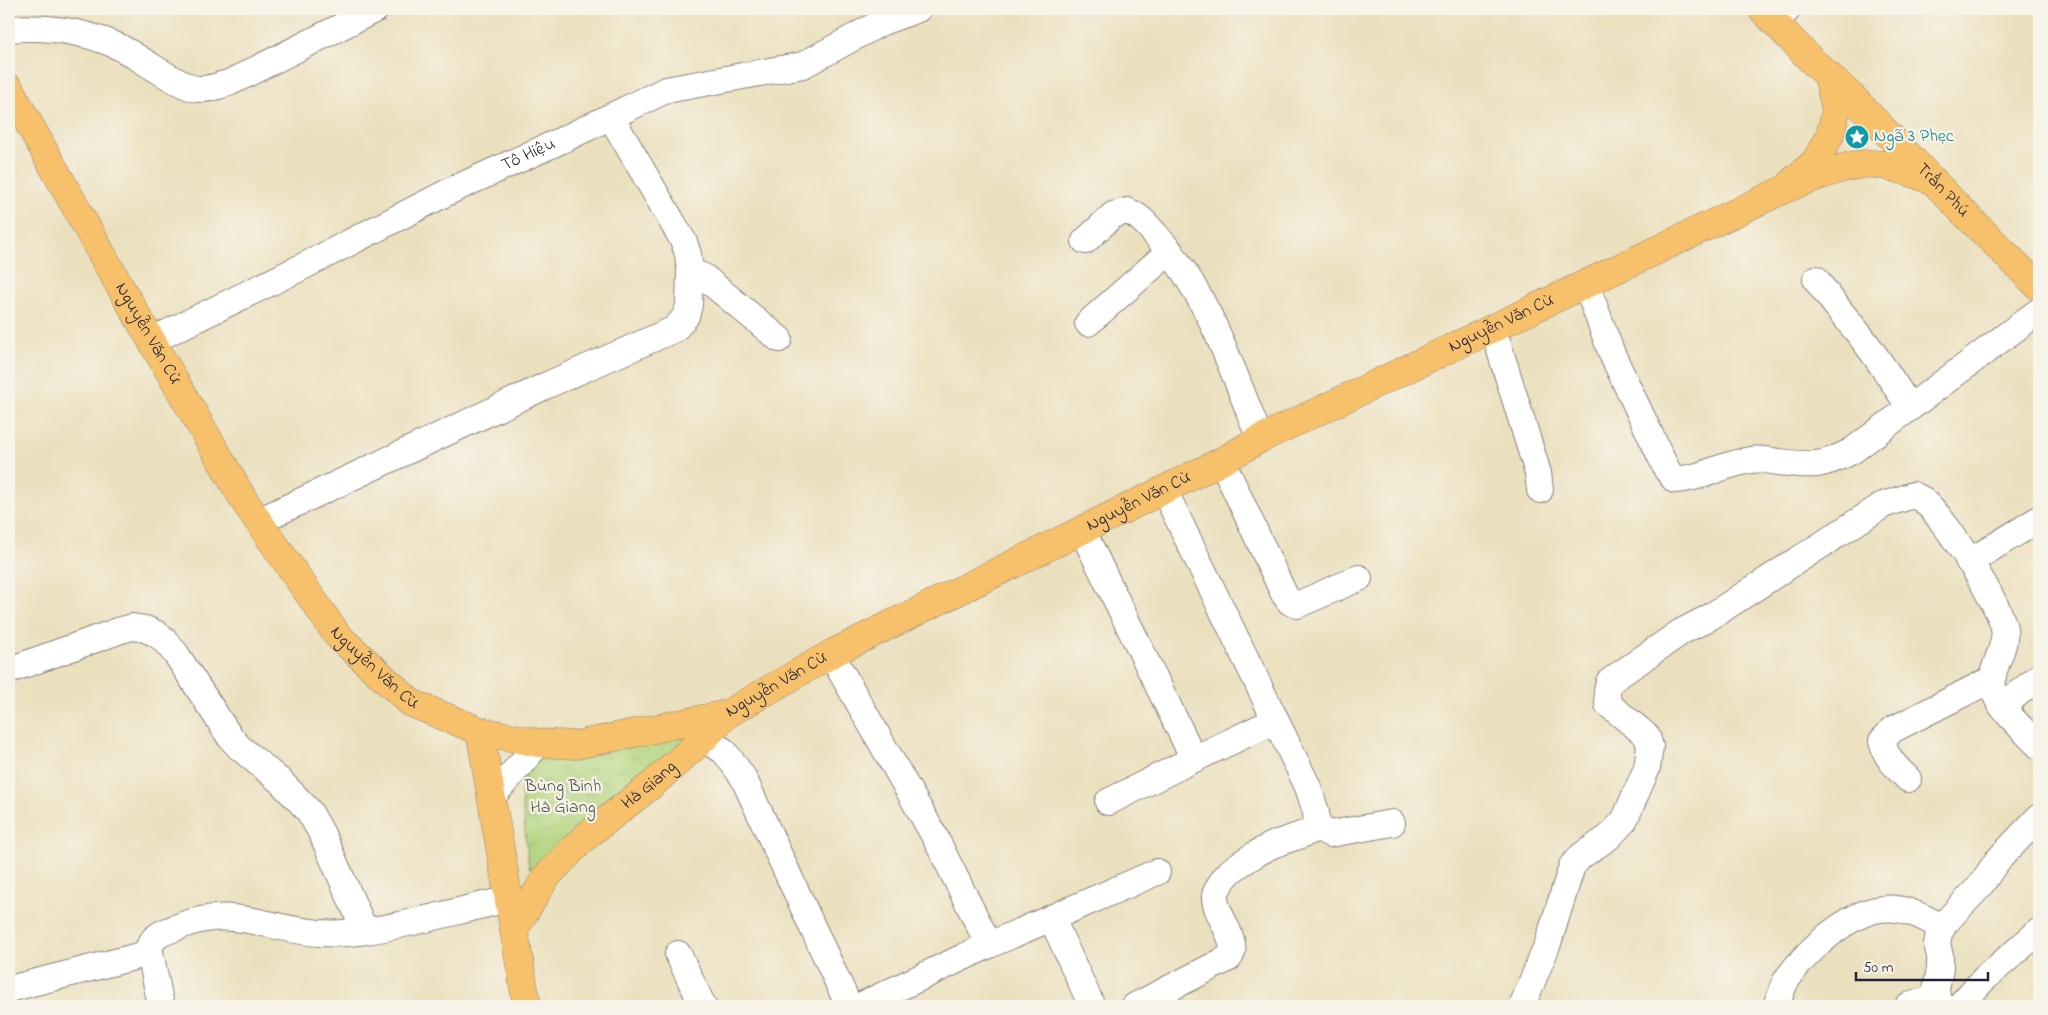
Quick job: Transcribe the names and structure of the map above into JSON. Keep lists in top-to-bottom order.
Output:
{
  "streets": {
    "highway": ["Trần Phú", "Nguyễn Văn Cừ", "Hà Giang"],
    "street": ["Tô Hiệu"]
  },
  "crossings": [
    ["Tô Hiệu", "Nguyễn Văn Cừ"],
    ["Trần Phú", "Nguyễn Văn Cừ"],
    ["Nguyễn Văn Cừ", "Hà Giang"]
  ],
  "parks": ["Bùng Binh Hà Giang"],
  "places": {
    "place": ["Ngã 3 Phẹc"]
  },
  "scale_bar": "50 m"
}
